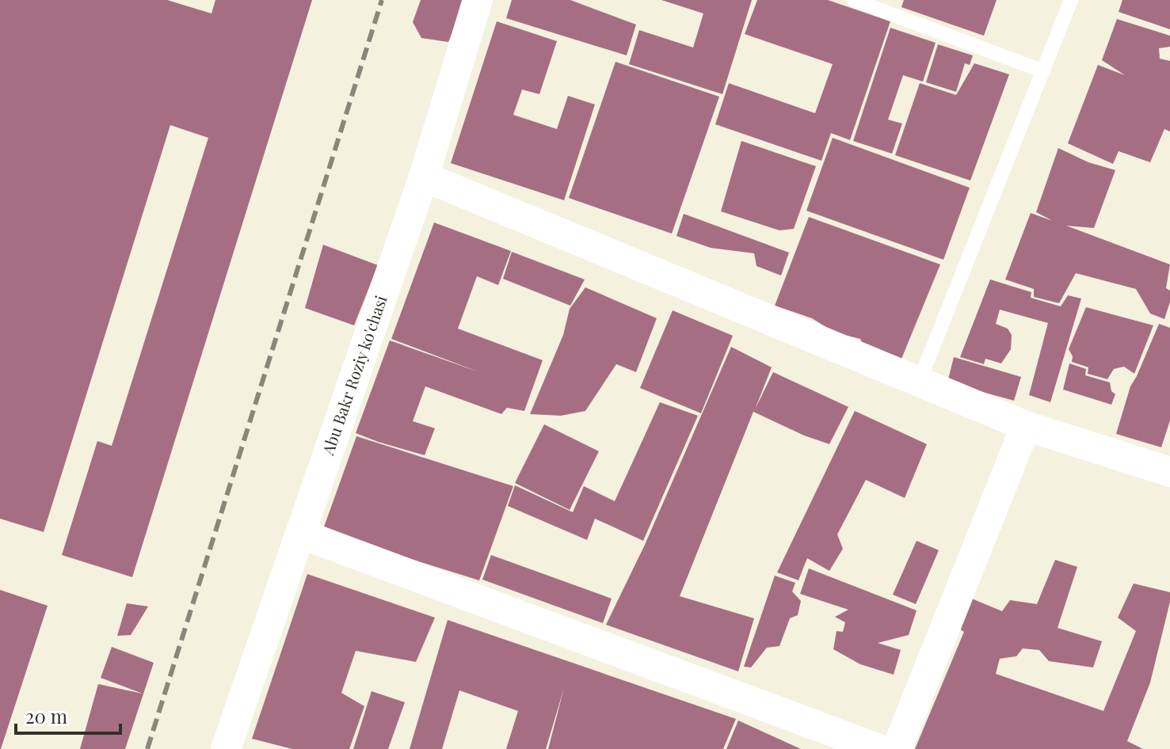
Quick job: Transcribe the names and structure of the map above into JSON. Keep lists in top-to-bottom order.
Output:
{
  "streets": {
    "street": ["Abu Bakr Roziy ko'chasi"]
  },
  "scale_bar": "20 m"
}
